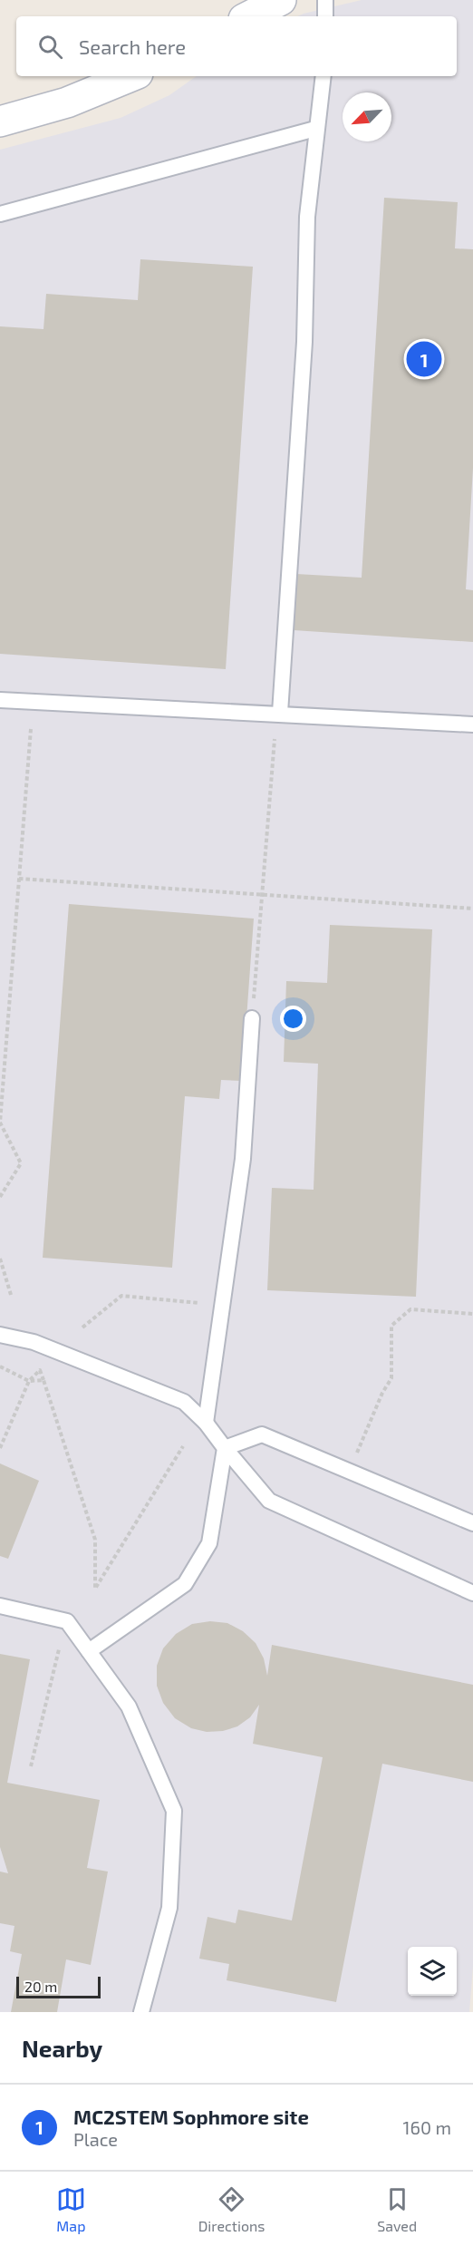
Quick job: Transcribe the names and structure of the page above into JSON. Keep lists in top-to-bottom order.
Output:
{
  "scale_bar": "20 m",
  "north": "bottom left",
  "page": {
    "search": "Search here",
    "pins": "1",
    "scale": "20 m",
    "heading": "Nearby",
    "list": [
      {
        "mark": "1",
        "name": "MC2STEM Sophmore site",
        "note": "Place",
        "value": "160 m"
      }
    ],
    "nav": ["Map", "Directions", "Saved"]
  }
}
